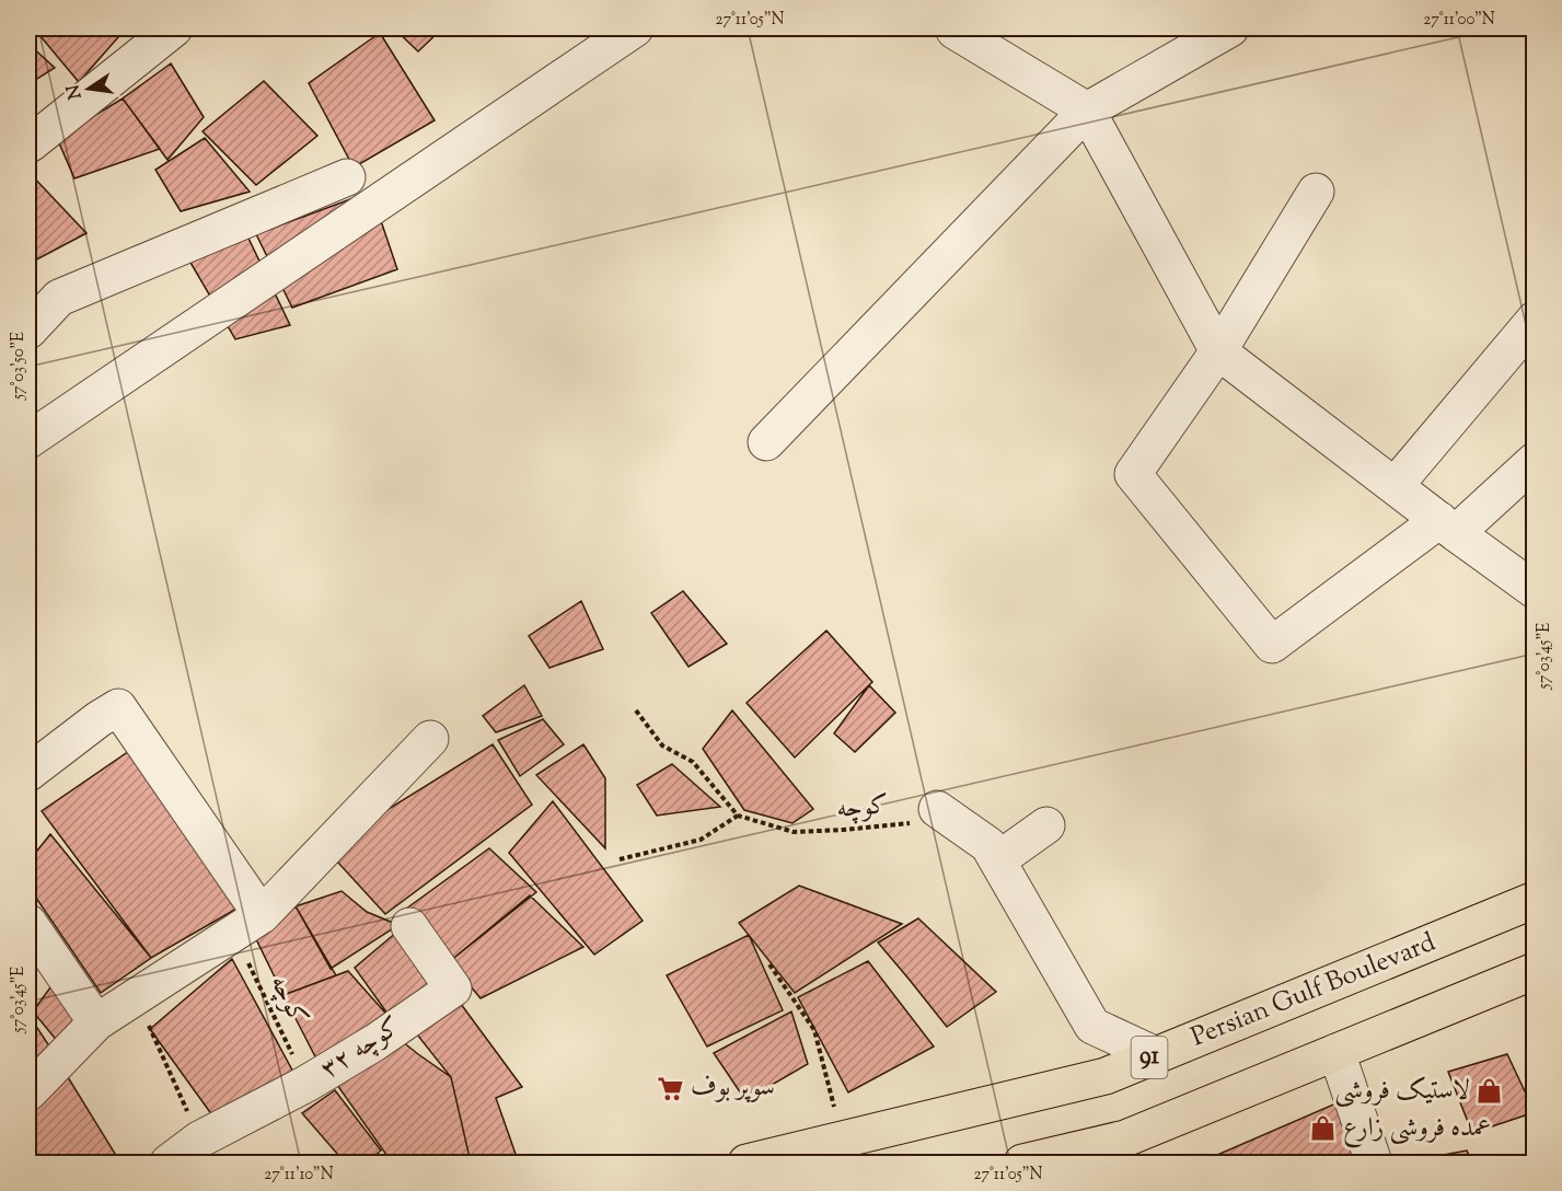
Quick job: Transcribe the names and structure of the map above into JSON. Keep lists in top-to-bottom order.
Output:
{
  "streets": {
    "highway": ["Persian Gulf Boulevard", "91"],
    "street": ["کوچه ۳۲"],
    "path": ["کوچه"]
  },
  "crossings": [
    ["کوچه", "کوچه ۳۲"]
  ],
  "places": {
    "supermarket": ["سوپر بوف"],
    "shop": ["لاستیک فروشی", "عمده فروشی زارع"]
  },
  "north": "left",
  "coordinates": [
    "27°11'05\"N",
    "27°11'00\"N",
    "57°03'50\"E",
    "57°03'45\"E",
    "27°11'10\"N"
  ]
}
